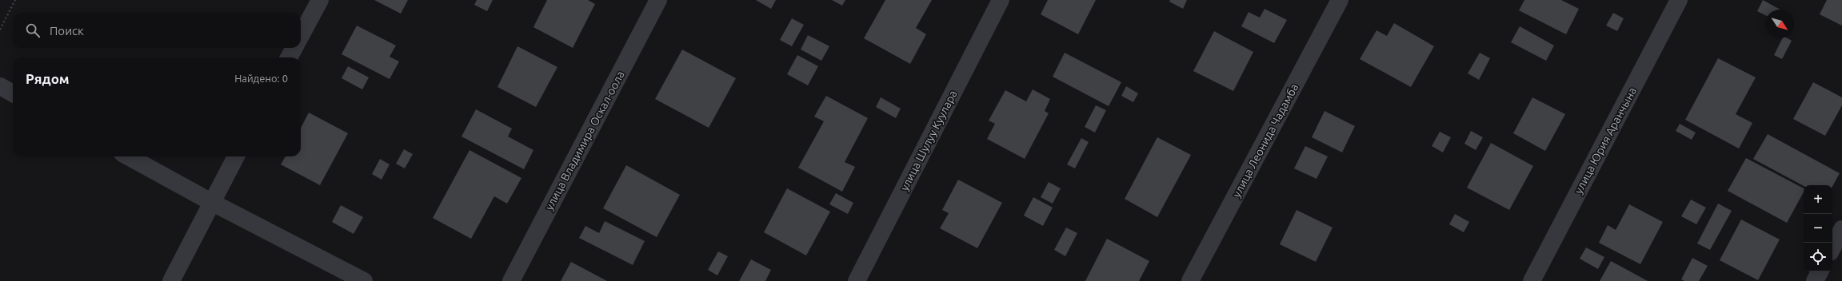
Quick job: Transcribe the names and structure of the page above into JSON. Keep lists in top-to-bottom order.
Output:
{
  "streets": {
    "street": [
      "улица Владимира Оскал-оола",
      "улица Шулуу Куулара",
      "улица Леонида Чадамба",
      "улица Юрия Аранчына"
    ]
  },
  "north": "bottom right",
  "page": {
    "search": "Поиск",
    "heading": ["Рядом", "Найдено: 0"],
    "map_buttons": ["+", "−"]
  }
}
